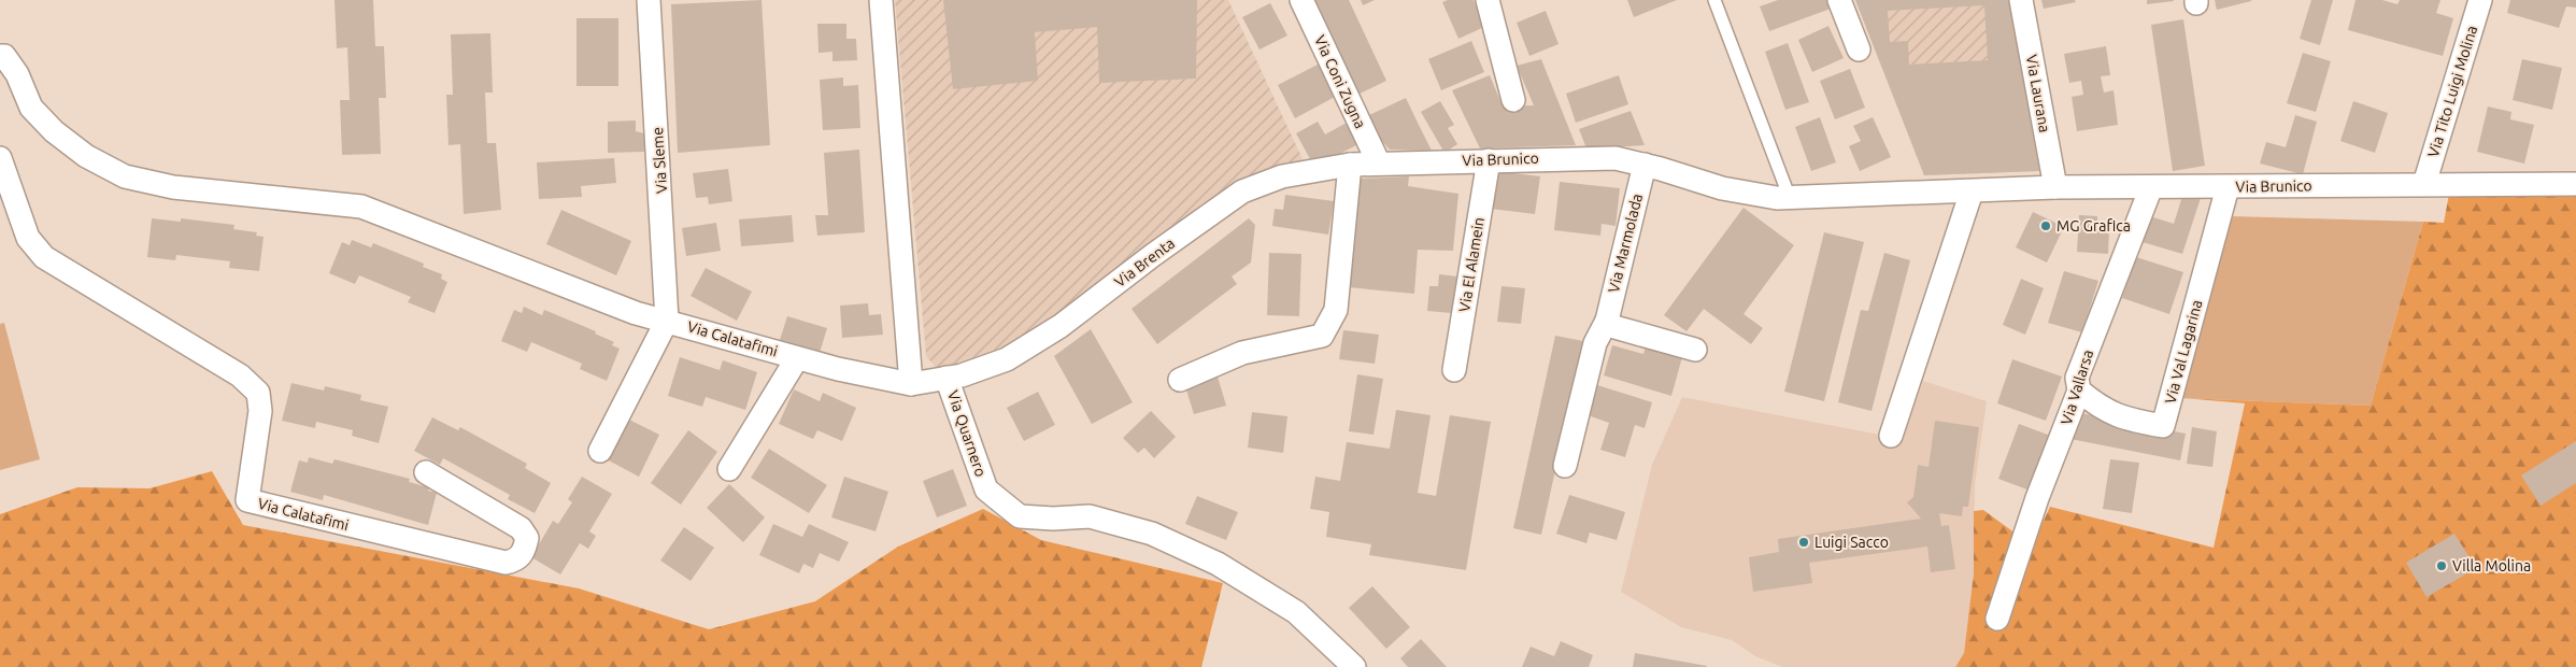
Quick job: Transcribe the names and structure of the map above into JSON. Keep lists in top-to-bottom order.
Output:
{
  "streets": {
    "street": [
      "Via Coni Zugna",
      "Via Tito Luigi Molina",
      "Via Laurana",
      "Via Brunico",
      "Via Sleme",
      "Via Marmolada",
      "Via Brenta",
      "Via El Alamein",
      "Via Calatafimi",
      "Via Val Lagarina",
      "Via Vallarsa",
      "Via Quarnero"
    ]
  },
  "crossings": [
    ["Via Coni Zugna", "Via Brunico"],
    ["Via Tito Luigi Molina", "Via Brunico"],
    ["Via Laurana", "Via Brunico"],
    ["Via Brunico", "Via Marmolada"],
    ["Via Brunico", "Via Brenta"],
    ["Via Brunico", "Via El Alamein"],
    ["Via Brunico", "Via Val Lagarina"],
    ["Via Brunico", "Via Vallarsa"],
    ["Via Sleme", "Via Calatafimi"],
    ["Via Brenta", "Via Quarnero"],
    ["Via Calatafimi", "Via Quarnero"],
    ["Via Val Lagarina", "Via Vallarsa"]
  ],
  "places": ["MG Grafica", "Luigi Sacco", "Villa Molina"]
}
